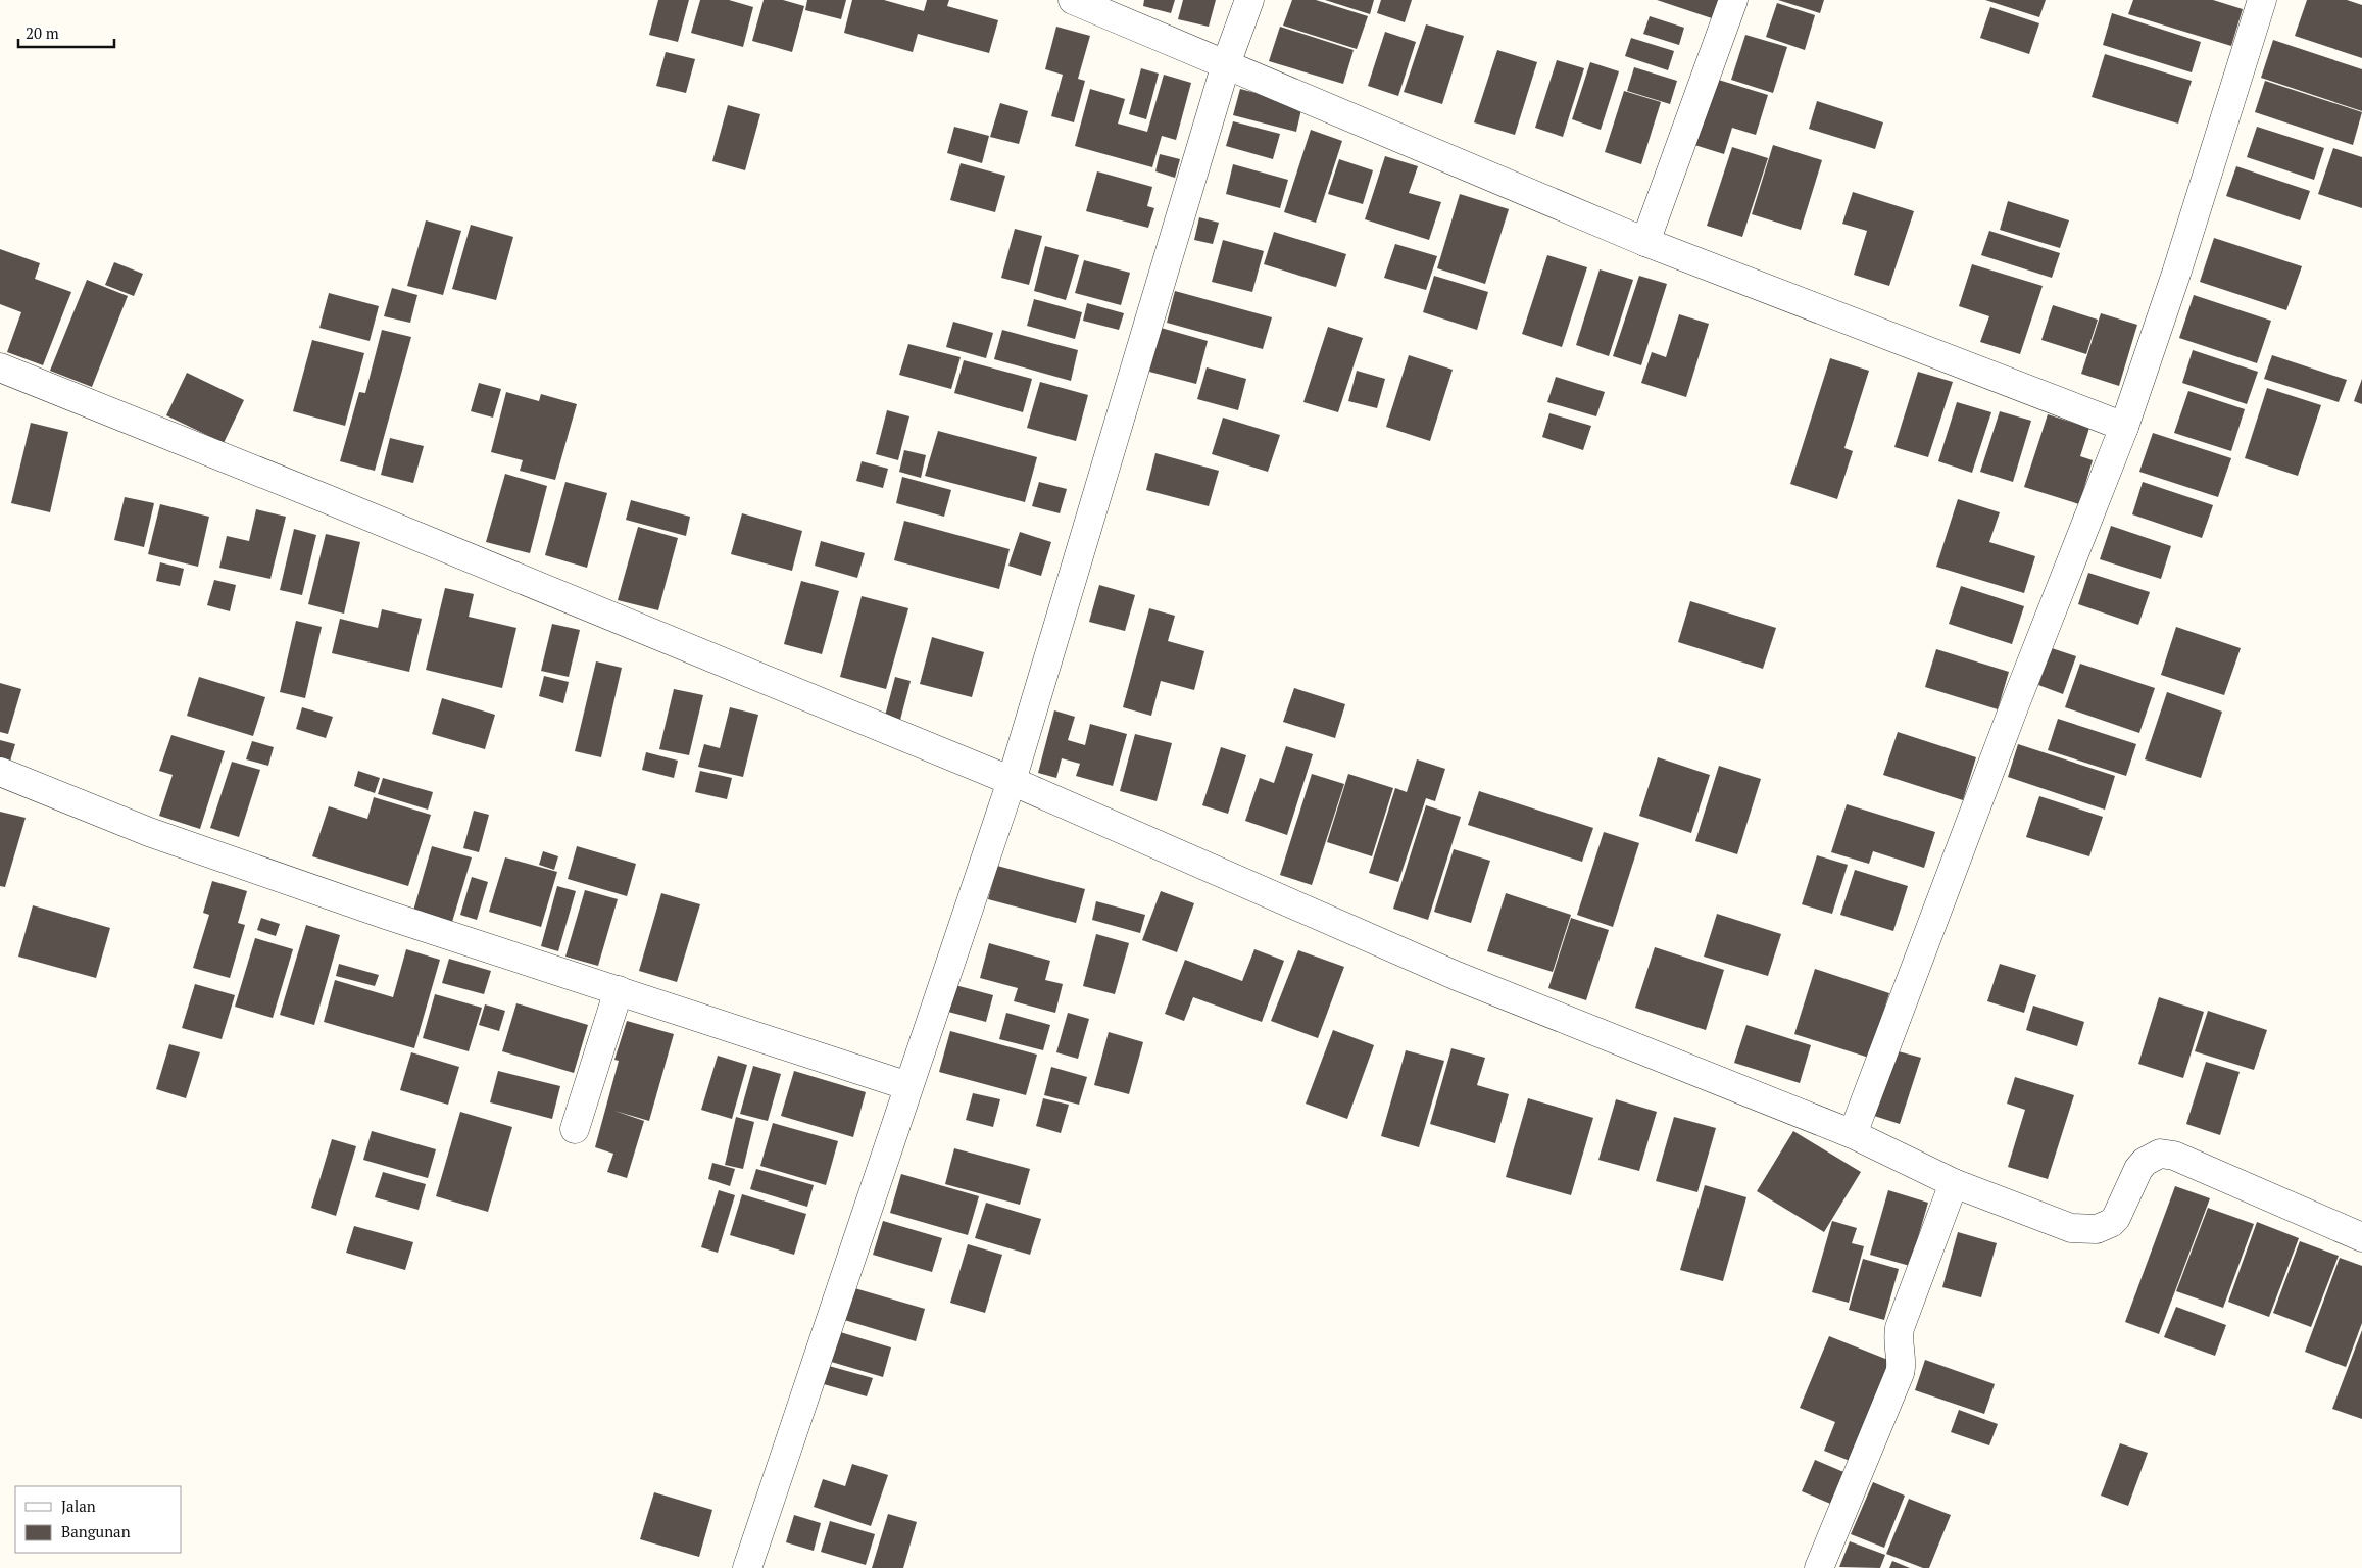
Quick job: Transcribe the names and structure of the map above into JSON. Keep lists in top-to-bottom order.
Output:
{
  "legend": ["Jalan", "Bangunan"],
  "scale_bar": "20 m"
}
